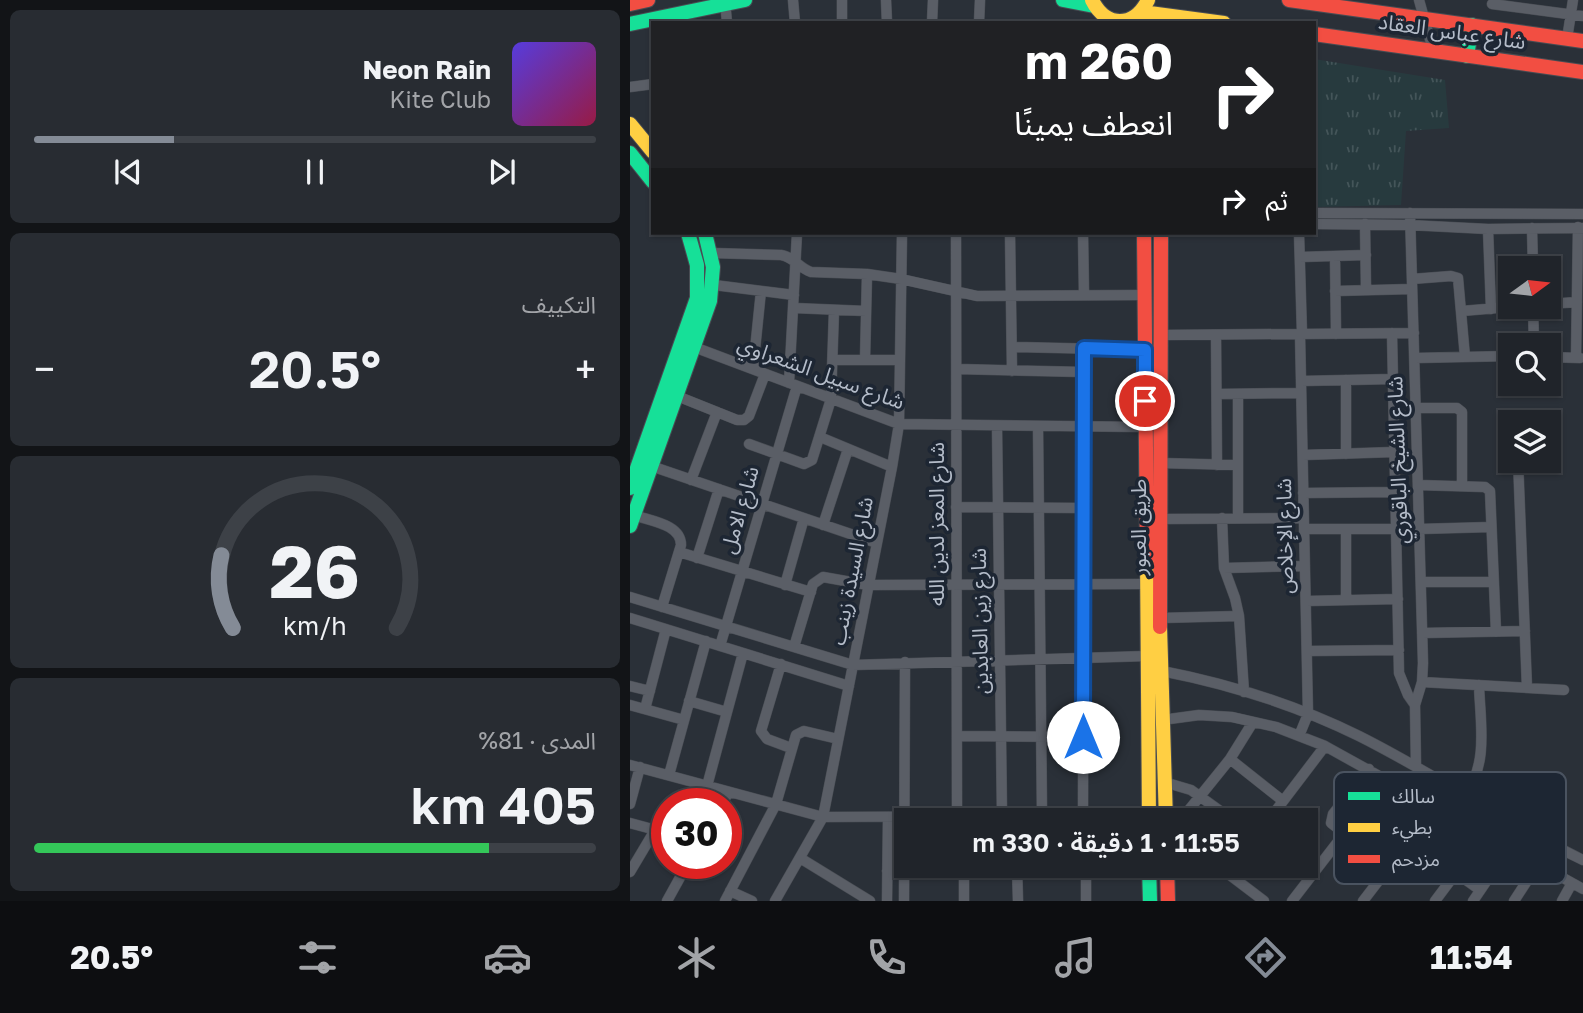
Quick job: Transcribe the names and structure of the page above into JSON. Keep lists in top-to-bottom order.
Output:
{
  "streets": {
    "street": [
      "شارع عباس العقاد",
      "شارع سبيل الشعراوي",
      "شارع الشيخ الباقوري",
      "شارع الامل",
      "شارع المعز لدين الله",
      "طريق العبور",
      "شارع الإخلاص",
      "شارع السيدة زينب",
      "شارع زين العابدين"
    ]
  },
  "crossings": [
    ["شارع سبيل الشعراوي", "شارع الامل"],
    ["شارع سبيل الشعراوي", "شارع المعز لدين الله"],
    ["شارع سبيل الشعراوي", "طريق العبور"],
    ["شارع سبيل الشعراوي", "شارع السيدة زينب"],
    ["شارع سبيل الشعراوي", "شارع زين العابدين"]
  ],
  "legend": ["سالك", "بطيء", "مزدحم"],
  "north": "right",
  "page": {
    "turn": ["260 m", "انعطف يمينًا"],
    "song": ["Neon Rain", "Kite Club"],
    "then": "ثم",
    "tile": [
      "التكييف",
      ["المدى · 81%", "405 km"]
    ],
    "heat": ["−", "20.5°", "+"],
    "limit": "30",
    "trip": "11:55 · 1 دقيقة · 330 m",
    "tabs": ["11:54", "20.5°"],
    "gauge": ["26", "km/h"]
  }
}
